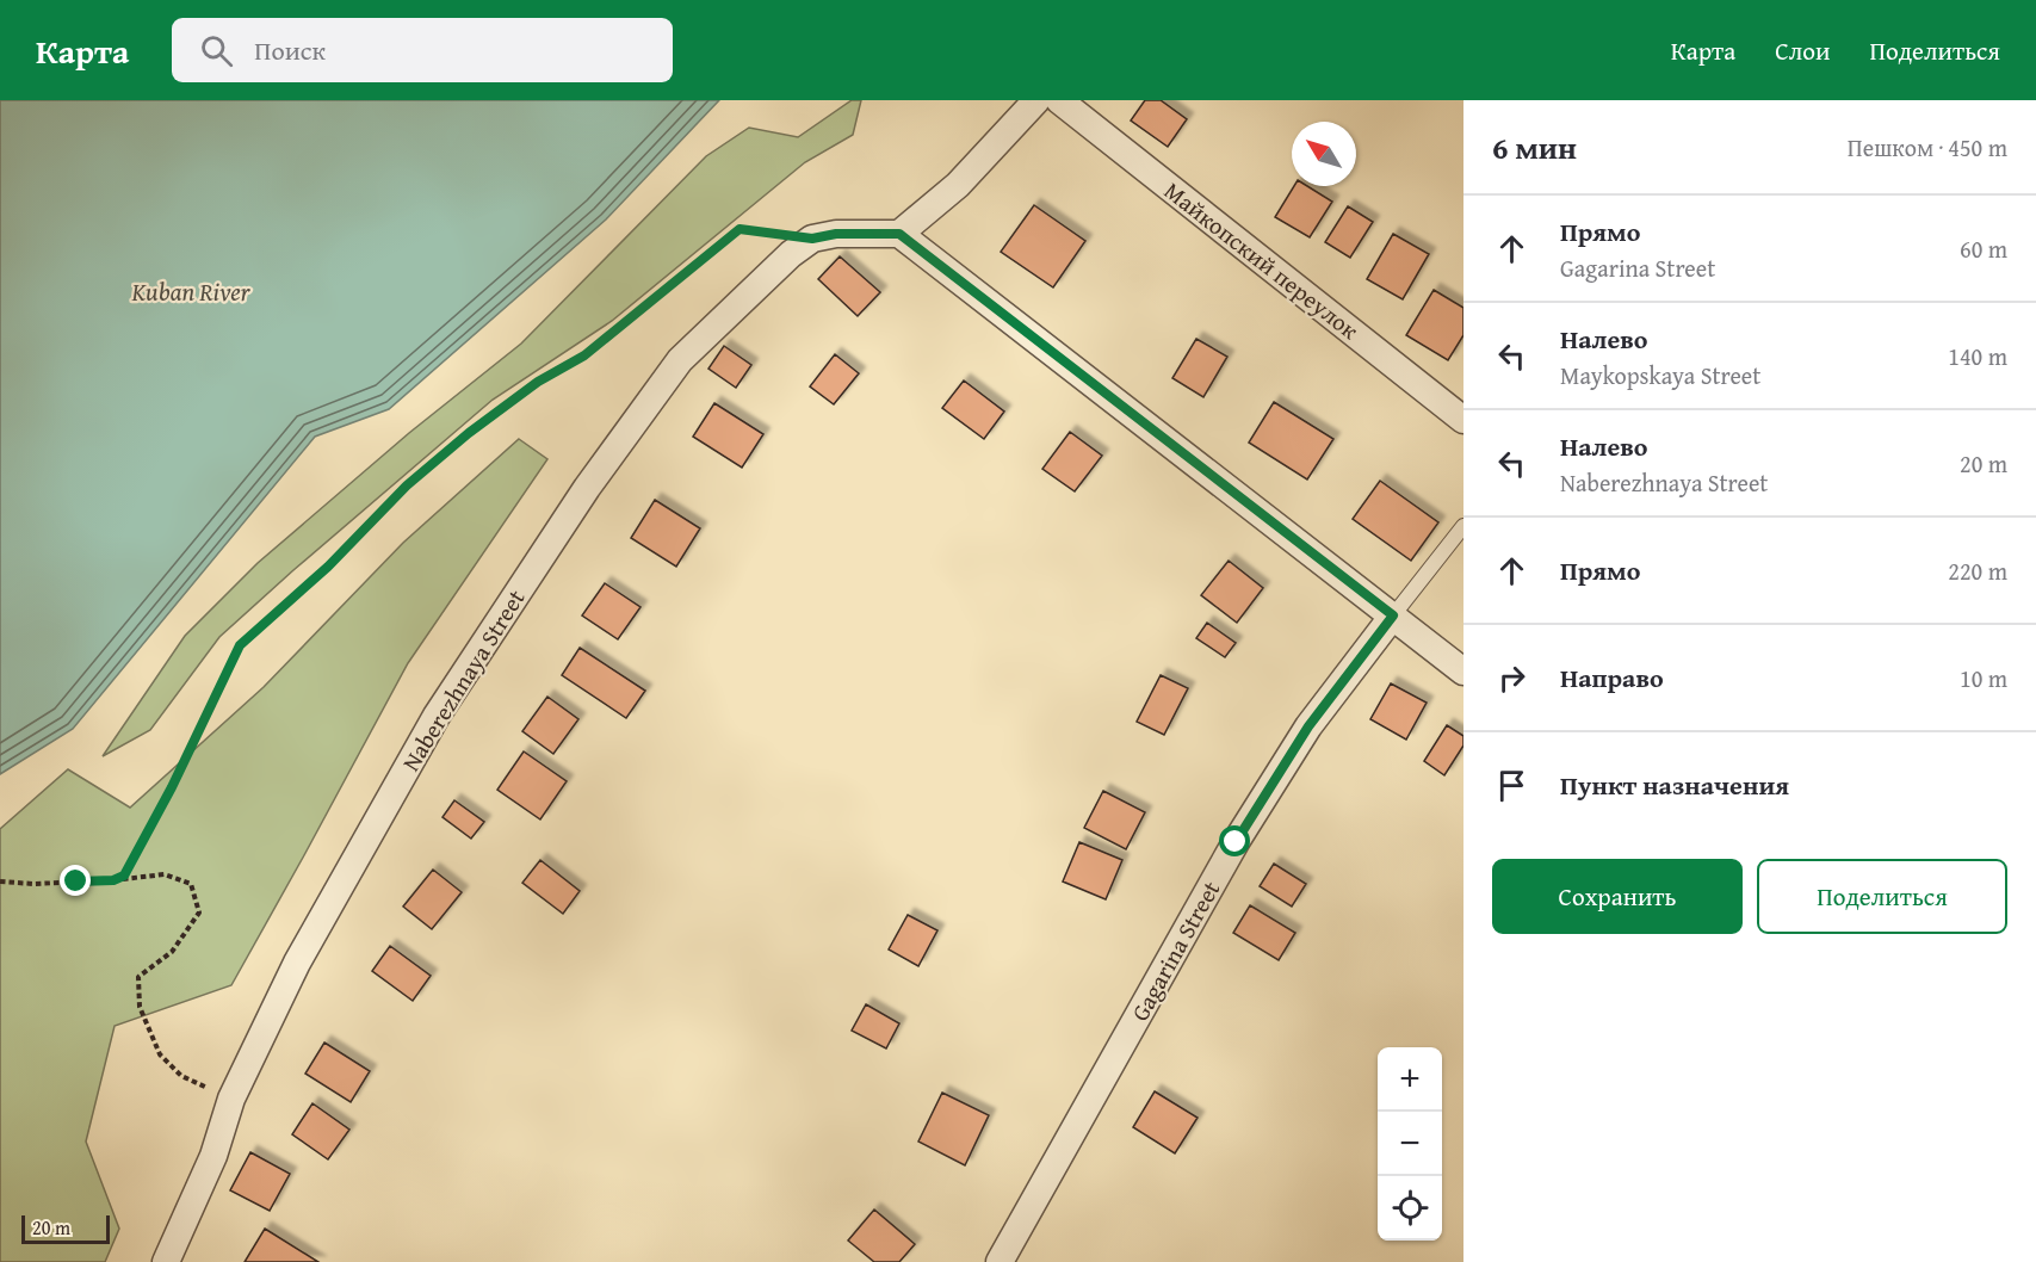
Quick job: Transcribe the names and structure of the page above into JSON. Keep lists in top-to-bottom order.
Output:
{
  "streets": {
    "street": ["Майкопский переулок", "Naberezhnaya Street", "Gagarina Street"]
  },
  "water": ["Kuban River"],
  "scale_bar": "20 m",
  "north": "top left",
  "page": {
    "header": "Карта",
    "search": "Поиск",
    "nav": ["Карта", "Слои", "Поделиться"],
    "heading": ["6 мин", "Пешком · 450 m"],
    "list": [
      ["Прямо", "Gagarina Street", "60 m"],
      ["Налево", "Maykopskaya Street", "140 m"],
      ["Налево", "Naberezhnaya Street", "20 m"],
      ["Прямо", "220 m"],
      ["Направо", "10 m"],
      "Пункт назначения"
    ],
    "buttons": ["Сохранить", "Поделиться"],
    "map_buttons": ["+", "−"],
    "scale": "20 m"
  }
}
